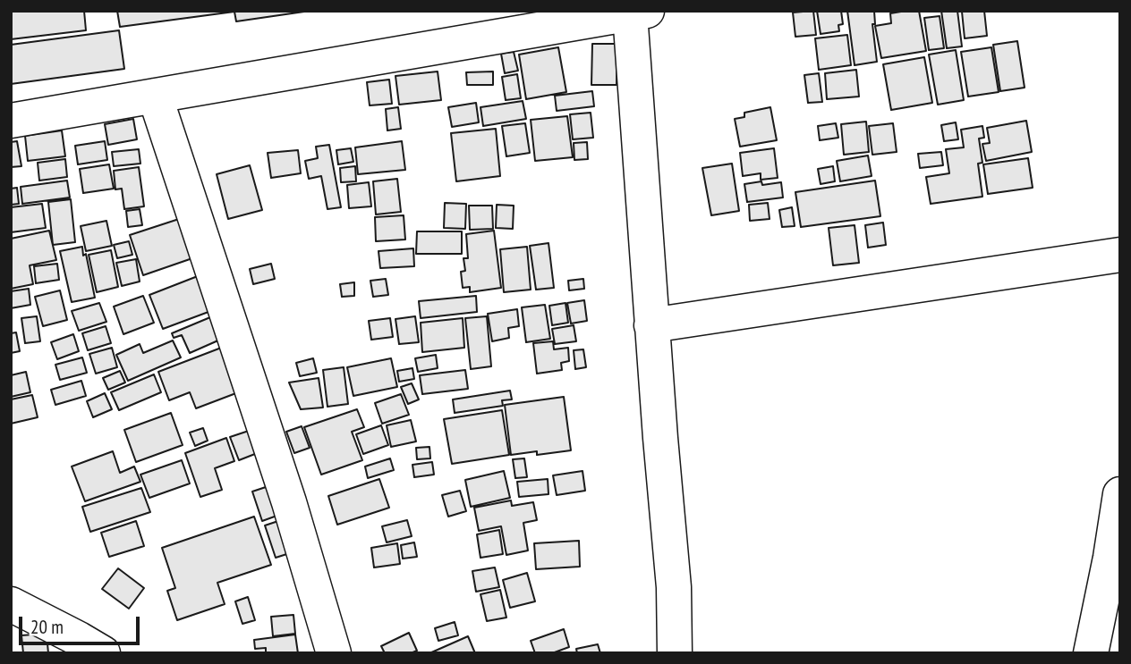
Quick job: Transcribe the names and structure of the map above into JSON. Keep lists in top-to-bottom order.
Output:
{
  "scale_bar": "20 m"
}
